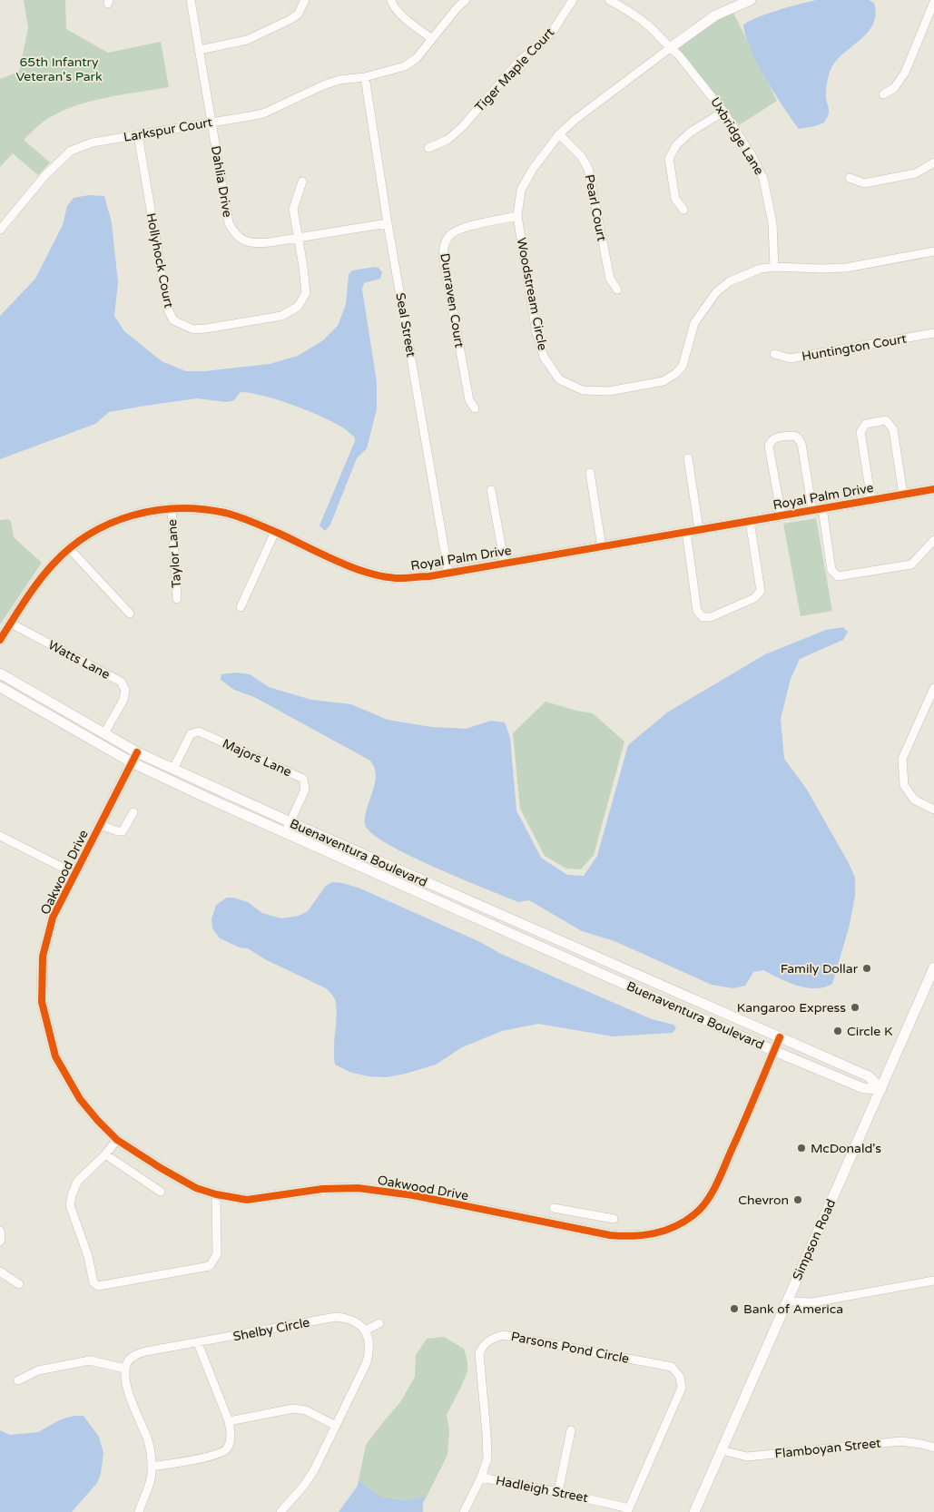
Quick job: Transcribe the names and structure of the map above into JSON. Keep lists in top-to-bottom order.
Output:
{
  "streets": {
    "main road": [
      "Royal Palm Drive",
      "Buenaventura Boulevard",
      "Oakwood Drive",
      "Simpson Road"
    ],
    "street": [
      "Tiger Maple Court",
      "Larkspur Court",
      "Uxbridge Lane",
      "Dahlia Drive",
      "Pearl Court",
      "Hollyhock Court",
      "Woodstream Circle",
      "Dunraven Court",
      "Seal Street",
      "Huntington Court",
      "Taylor Lane",
      "Watts Lane",
      "Majors Lane",
      "Shelby Circle",
      "Parsons Pond Circle",
      "Flamboyan Street",
      "Hadleigh Street"
    ]
  },
  "crossings": [
    ["Larkspur Court", "Dahlia Drive"],
    ["Larkspur Court", "Hollyhock Court"],
    ["Larkspur Court", "Seal Street"],
    ["Uxbridge Lane", "Woodstream Circle"],
    ["Dahlia Drive", "Hollyhock Court"],
    ["Dahlia Drive", "Seal Street"],
    ["Pearl Court", "Woodstream Circle"],
    ["Woodstream Circle", "Dunraven Court"],
    ["Seal Street", "Royal Palm Drive"],
    ["Royal Palm Drive", "Taylor Lane"],
    ["Royal Palm Drive", "Watts Lane"],
    ["Watts Lane", "Buenaventura Boulevard"],
    ["Majors Lane", "Buenaventura Boulevard"],
    ["Buenaventura Boulevard", "Oakwood Drive"],
    ["Buenaventura Boulevard", "Simpson Road"],
    ["Simpson Road", "Flamboyan Street"],
    ["Parsons Pond Circle", "Hadleigh Street"]
  ],
  "parks": ["65th Infantry Veteran's Park"],
  "places": [
    "Family Dollar",
    "Kangaroo Express",
    "Circle K",
    "McDonald's",
    "Chevron",
    "Bank of America"
  ]
}
